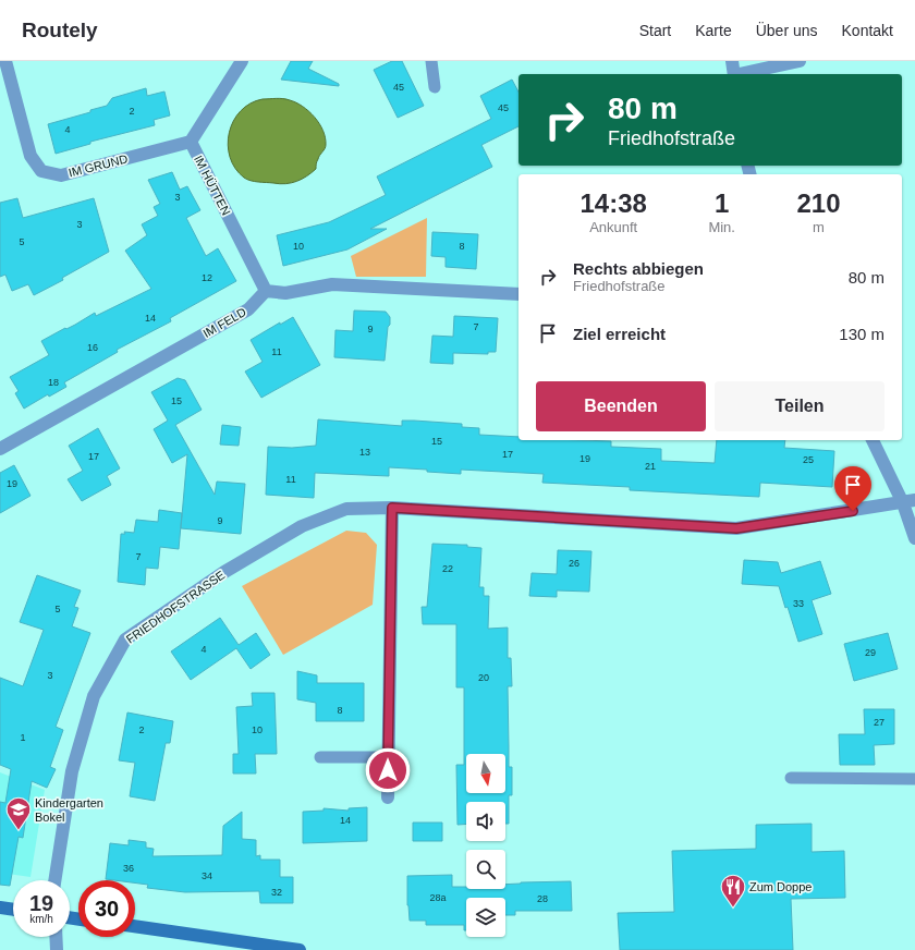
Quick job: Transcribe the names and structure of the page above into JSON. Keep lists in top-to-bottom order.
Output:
{
  "streets": {
    "street": [
      "IM GRUND",
      "IM HÜTTEN",
      "IM FELD",
      "FRIEDHOFSTRASSE"
    ]
  },
  "crossings": [
    ["IM GRUND", "IM HÜTTEN"],
    ["IM HÜTTEN", "IM FELD"]
  ],
  "places": {
    "school or university": ["Kindergarten Bokel"],
    "restaurant": ["Zum Doppe"]
  },
  "house_numbers": [
    "45",
    "45",
    "2",
    "4",
    "3",
    "3",
    "5",
    "10",
    "8",
    "12",
    "14",
    "7",
    "9",
    "16",
    "11",
    "18",
    "15",
    "15",
    "13",
    "17",
    "17",
    "19",
    "25",
    "21",
    "11",
    "19",
    "9",
    "7",
    "26",
    "22",
    "33",
    "5",
    "4",
    "29",
    "3",
    "20",
    "8",
    "27",
    "2",
    "10",
    "1",
    "14",
    "36",
    "34",
    "32",
    "28a",
    "28"
  ],
  "north": "bottom",
  "page": {
    "header": "Routely",
    "nav": [
      "Start",
      "Karte",
      "Über uns",
      "Kontakt"
    ],
    "turn": ["80 m", "Friedhofstraße"],
    "eta": [
      "14:38",
      "Ankunft",
      "1",
      "Min.",
      "210",
      "m"
    ],
    "list": [
      {
        "name": "Rechts abbiegen",
        "note": "Friedhofstraße",
        "value": "80 m"
      },
      {
        "name": "Ziel erreicht",
        "value": "130 m"
      }
    ],
    "buttons": ["Beenden", "Teilen"],
    "speed": "19 km/h",
    "limit": "30"
  }
}
